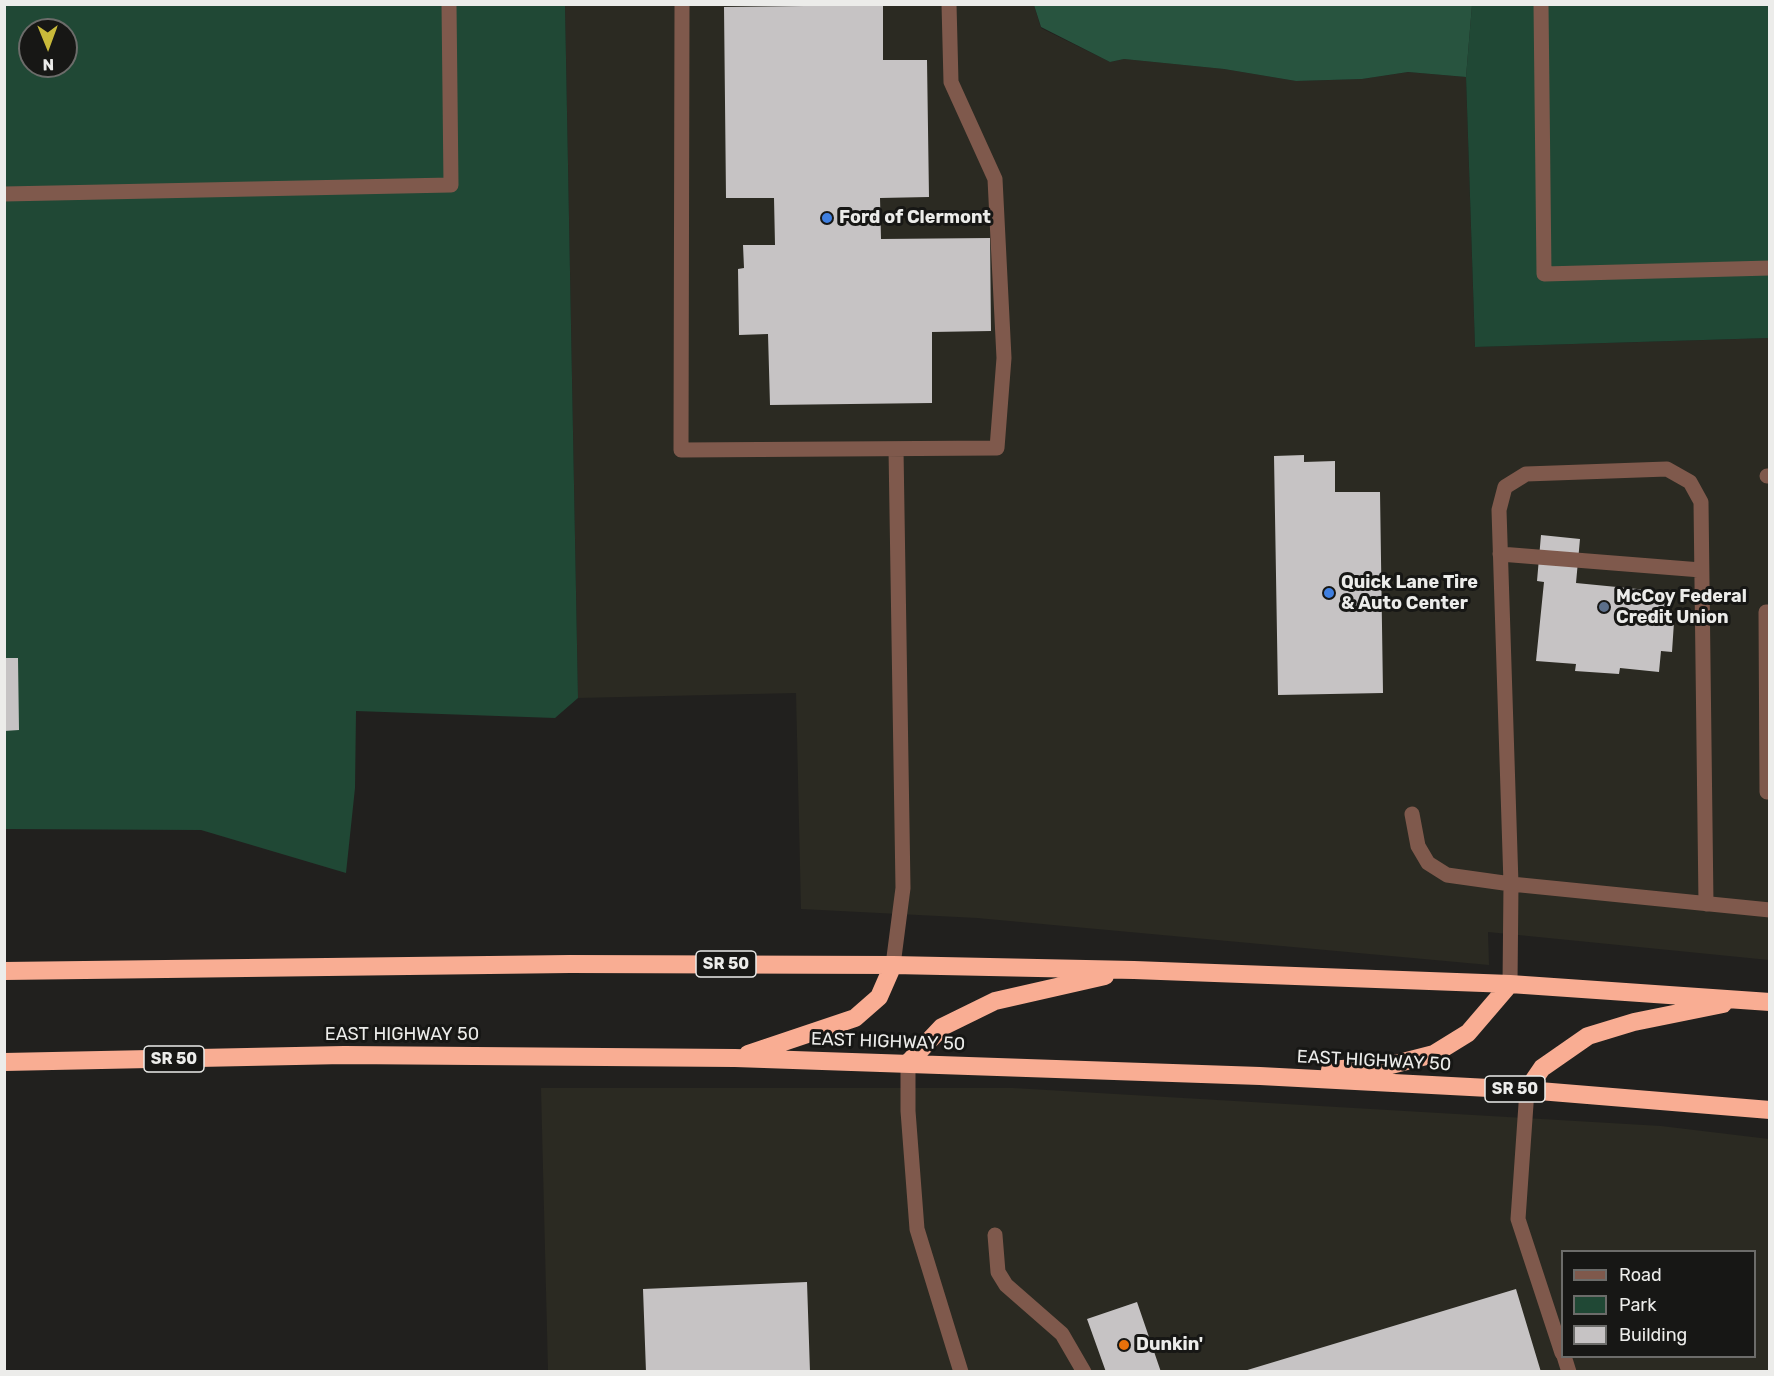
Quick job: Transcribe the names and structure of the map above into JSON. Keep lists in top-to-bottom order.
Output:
{
  "streets": {
    "highway": ["SR 50", "EAST HIGHWAY 50"]
  },
  "places": [
    "Ford of Clermont",
    "Quick Lane Tire & Auto Center",
    "McCoy Federal Credit Union",
    "Dunkin'"
  ],
  "legend": ["Road", "Park", "Building"],
  "north": "bottom"
}
